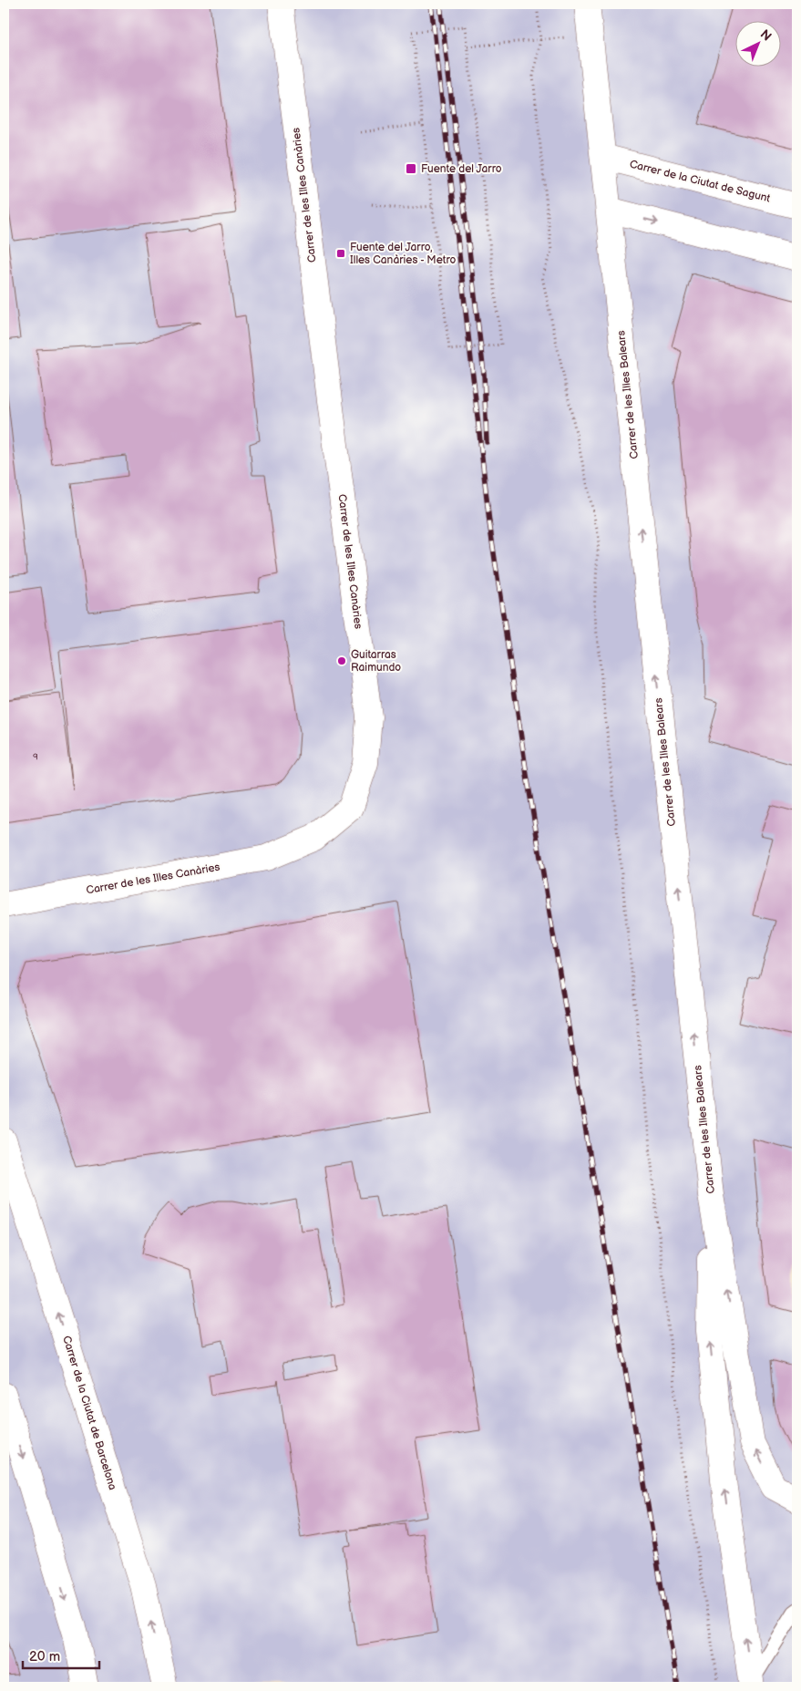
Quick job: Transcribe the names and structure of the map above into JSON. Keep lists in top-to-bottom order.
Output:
{
  "streets": {
    "street": [
      "Carrer de la Ciutat de Sagunt",
      "Carrer de les Illes Canàries",
      "Carrer de les Illes Balears",
      "Carrer de la Ciutat de Barcelona"
    ]
  },
  "crossings": [
    ["Carrer de la Ciutat de Sagunt", "Carrer de les Illes Balears"]
  ],
  "places": {
    "transit": ["Fuente del Jarro", "Fuente del Jarro, Illes Canàries - Metro"],
    "other": ["Guitarras Raimundo"]
  },
  "house_numbers": ["9"],
  "scale_bar": "20 m",
  "north": "top right"
}
